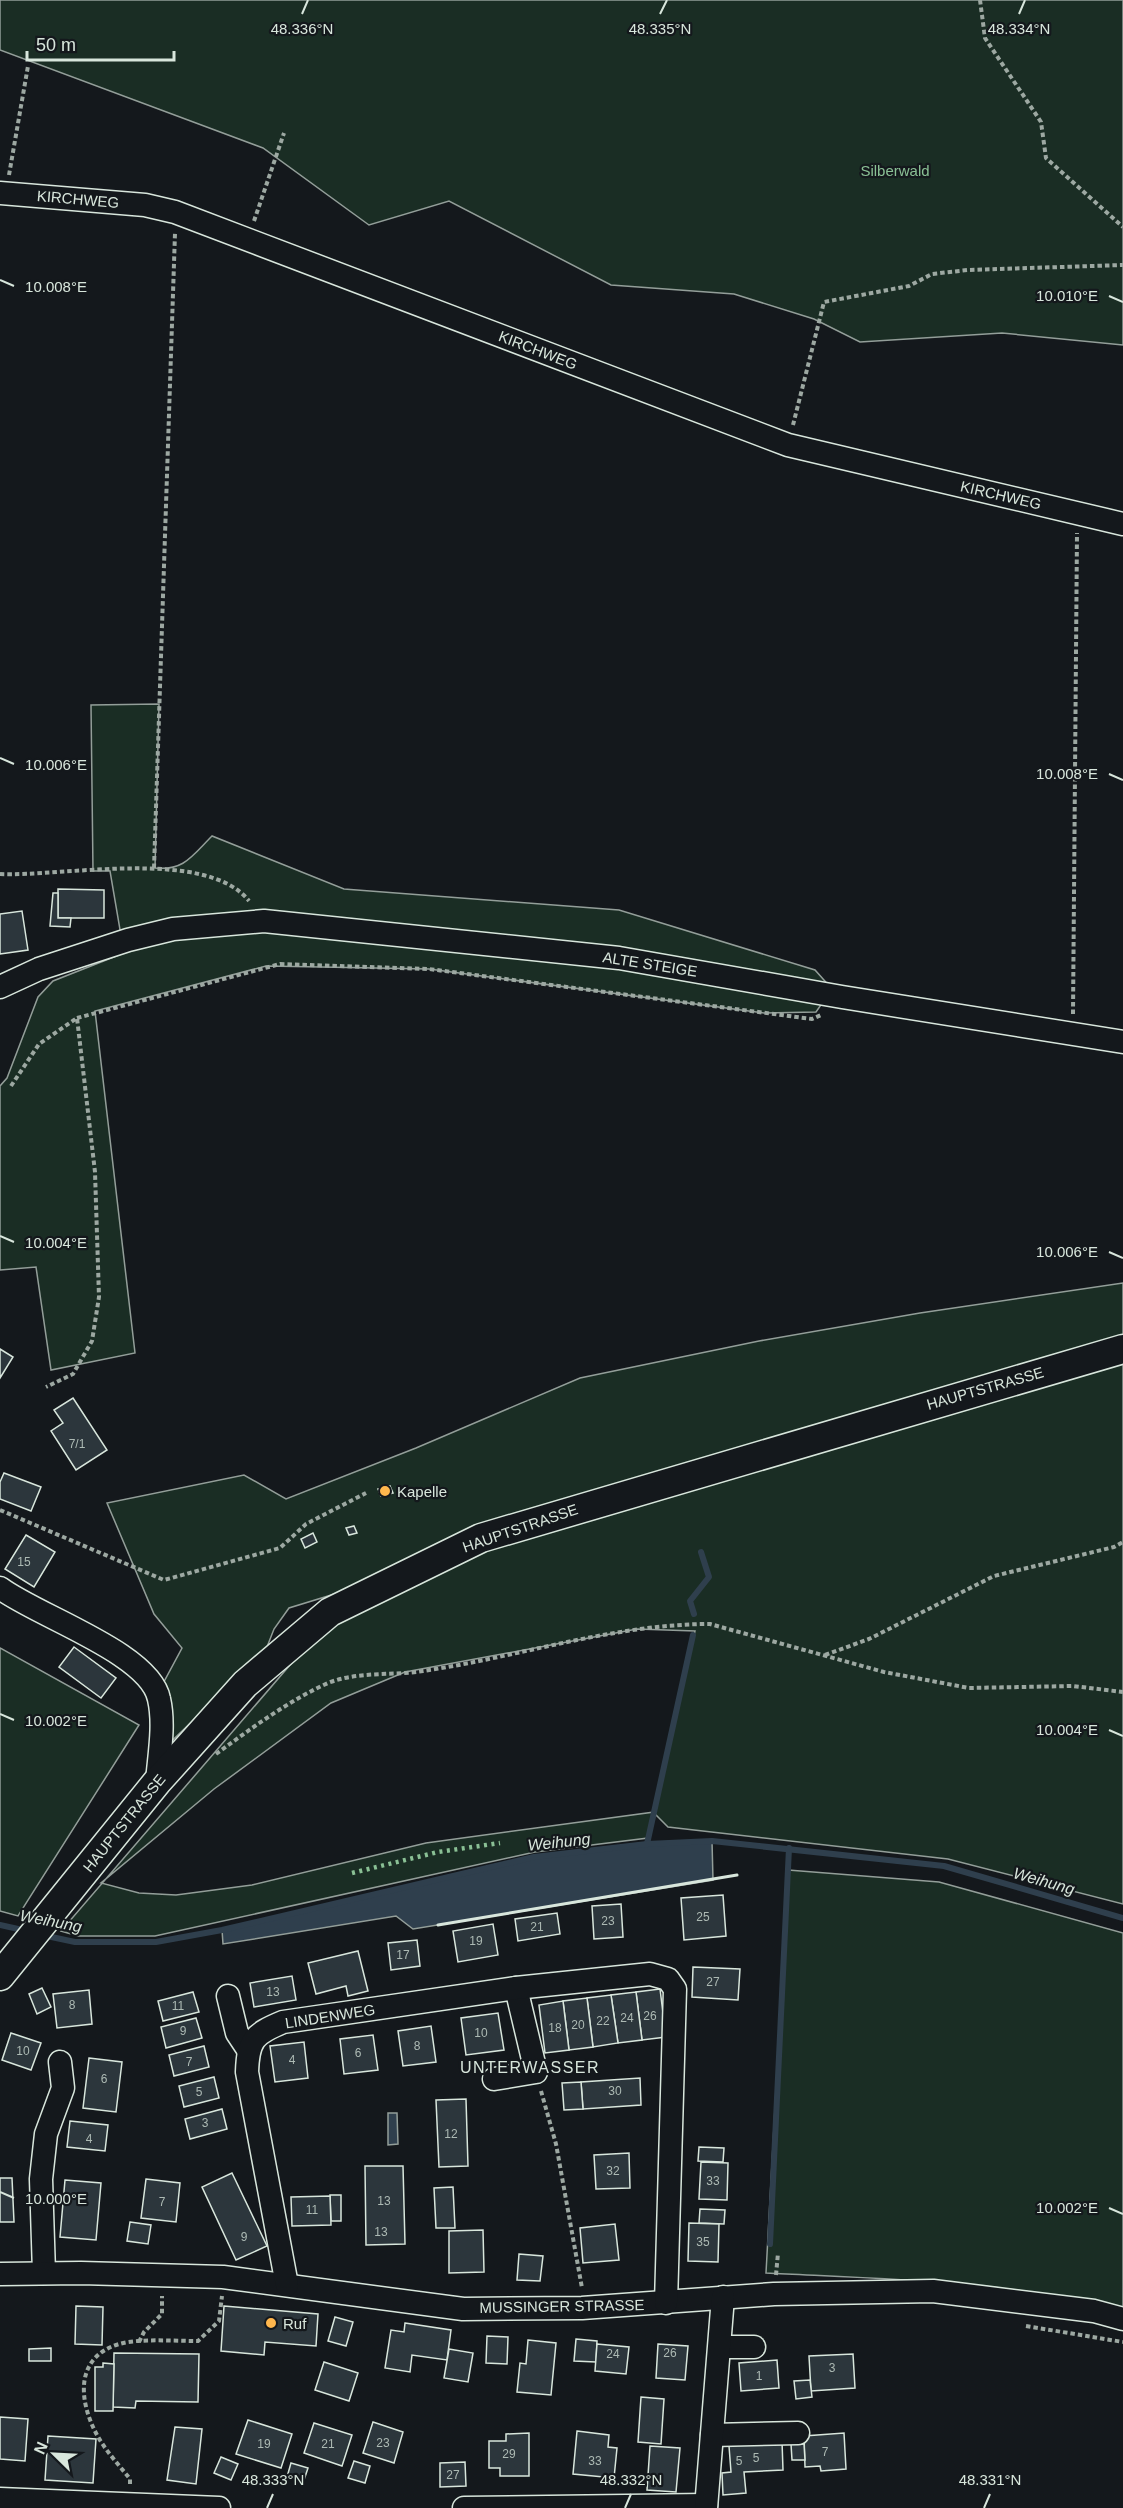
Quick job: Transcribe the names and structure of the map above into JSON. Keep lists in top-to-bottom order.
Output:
{
  "streets": {
    "main road": ["HAUPTSTRASSE"],
    "street": [
      "KIRCHWEG",
      "ALTE STEIGE",
      "LINDENWEG",
      "MUSSINGER STRASSE"
    ]
  },
  "crossings": [
    ["LINDENWEG", "MUSSINGER STRASSE"]
  ],
  "districts": ["UNTERWASSER"],
  "water": ["Weihung"],
  "parks": ["Silberwald"],
  "places": ["Kapelle", "Ruf"],
  "house_numbers": [
    "7/1",
    "15",
    "25",
    "23",
    "21",
    "19",
    "17",
    "27",
    "13",
    "8",
    "11",
    "26",
    "24",
    "22",
    "20",
    "18",
    "9",
    "10",
    "8",
    "10",
    "6",
    "4",
    "7",
    "6",
    "30",
    "5",
    "3",
    "12",
    "4",
    "32",
    "33",
    "13",
    "7",
    "11",
    "13",
    "9",
    "35",
    "26",
    "24",
    "3",
    "1",
    "23",
    "19",
    "21",
    "7",
    "29",
    "5",
    "33",
    "5",
    "27"
  ],
  "scale_bar": "50 m",
  "north": "top left",
  "coordinates": [
    "48.336°N",
    "48.335°N",
    "48.334°N",
    "10.008°E",
    "10.010°E",
    "10.006°E",
    "10.004°E",
    "10.002°E",
    "10.000°E",
    "48.333°N",
    "48.332°N",
    "48.331°N"
  ]
}
